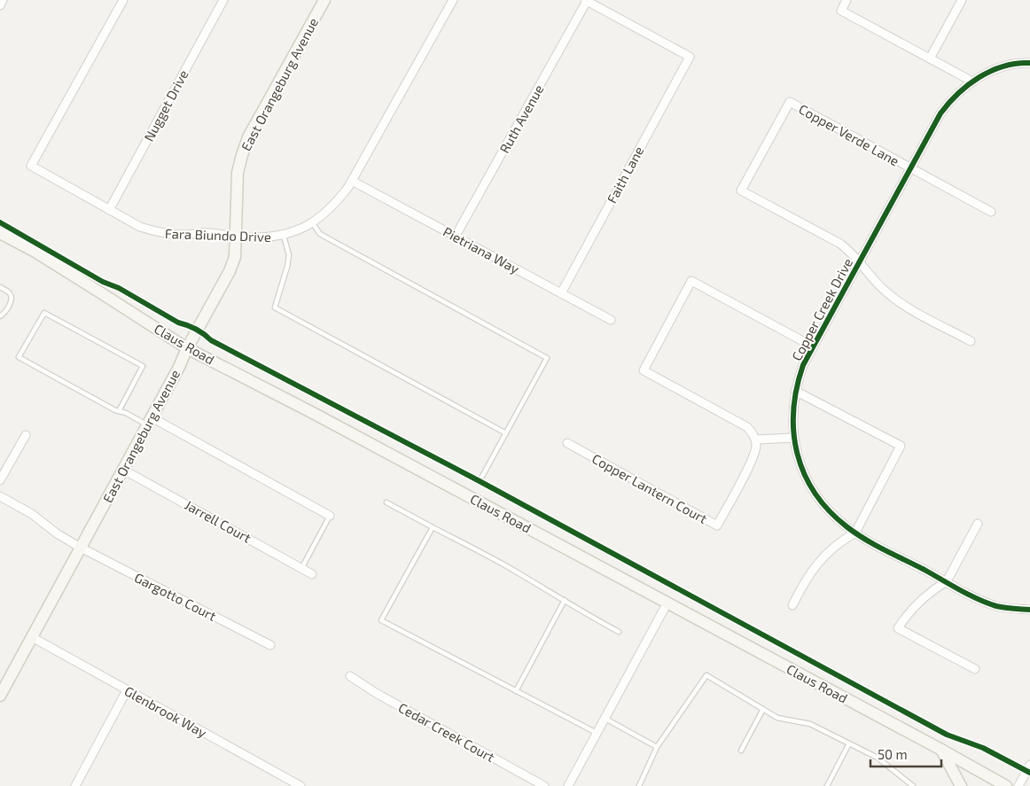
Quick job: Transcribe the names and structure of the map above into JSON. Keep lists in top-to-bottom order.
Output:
{
  "streets": {
    "main road": ["East Orangeburg Avenue", "Claus Road"],
    "street": [
      "Nugget Drive",
      "Ruth Avenue",
      "Copper Verde Lane",
      "Faith Lane",
      "Fara Biundo Drive",
      "Pietriana Way",
      "Copper Creek Drive",
      "Copper Lantern Court",
      "Jarrell Court",
      "Gargotto Court",
      "Glenbrook Way",
      "Cedar Creek Court"
    ]
  },
  "crossings": [
    ["East Orangeburg Avenue", "Fara Biundo Drive"],
    ["East Orangeburg Avenue", "Claus Road"],
    ["East Orangeburg Avenue", "Jarrell Court"],
    ["East Orangeburg Avenue", "Gargotto Court"],
    ["East Orangeburg Avenue", "Glenbrook Way"],
    ["Nugget Drive", "Fara Biundo Drive"],
    ["Ruth Avenue", "Faith Lane"],
    ["Ruth Avenue", "Pietriana Way"],
    ["Copper Verde Lane", "Copper Creek Drive"],
    ["Faith Lane", "Pietriana Way"],
    ["Fara Biundo Drive", "Pietriana Way"]
  ],
  "scale_bar": "50 m"
}
